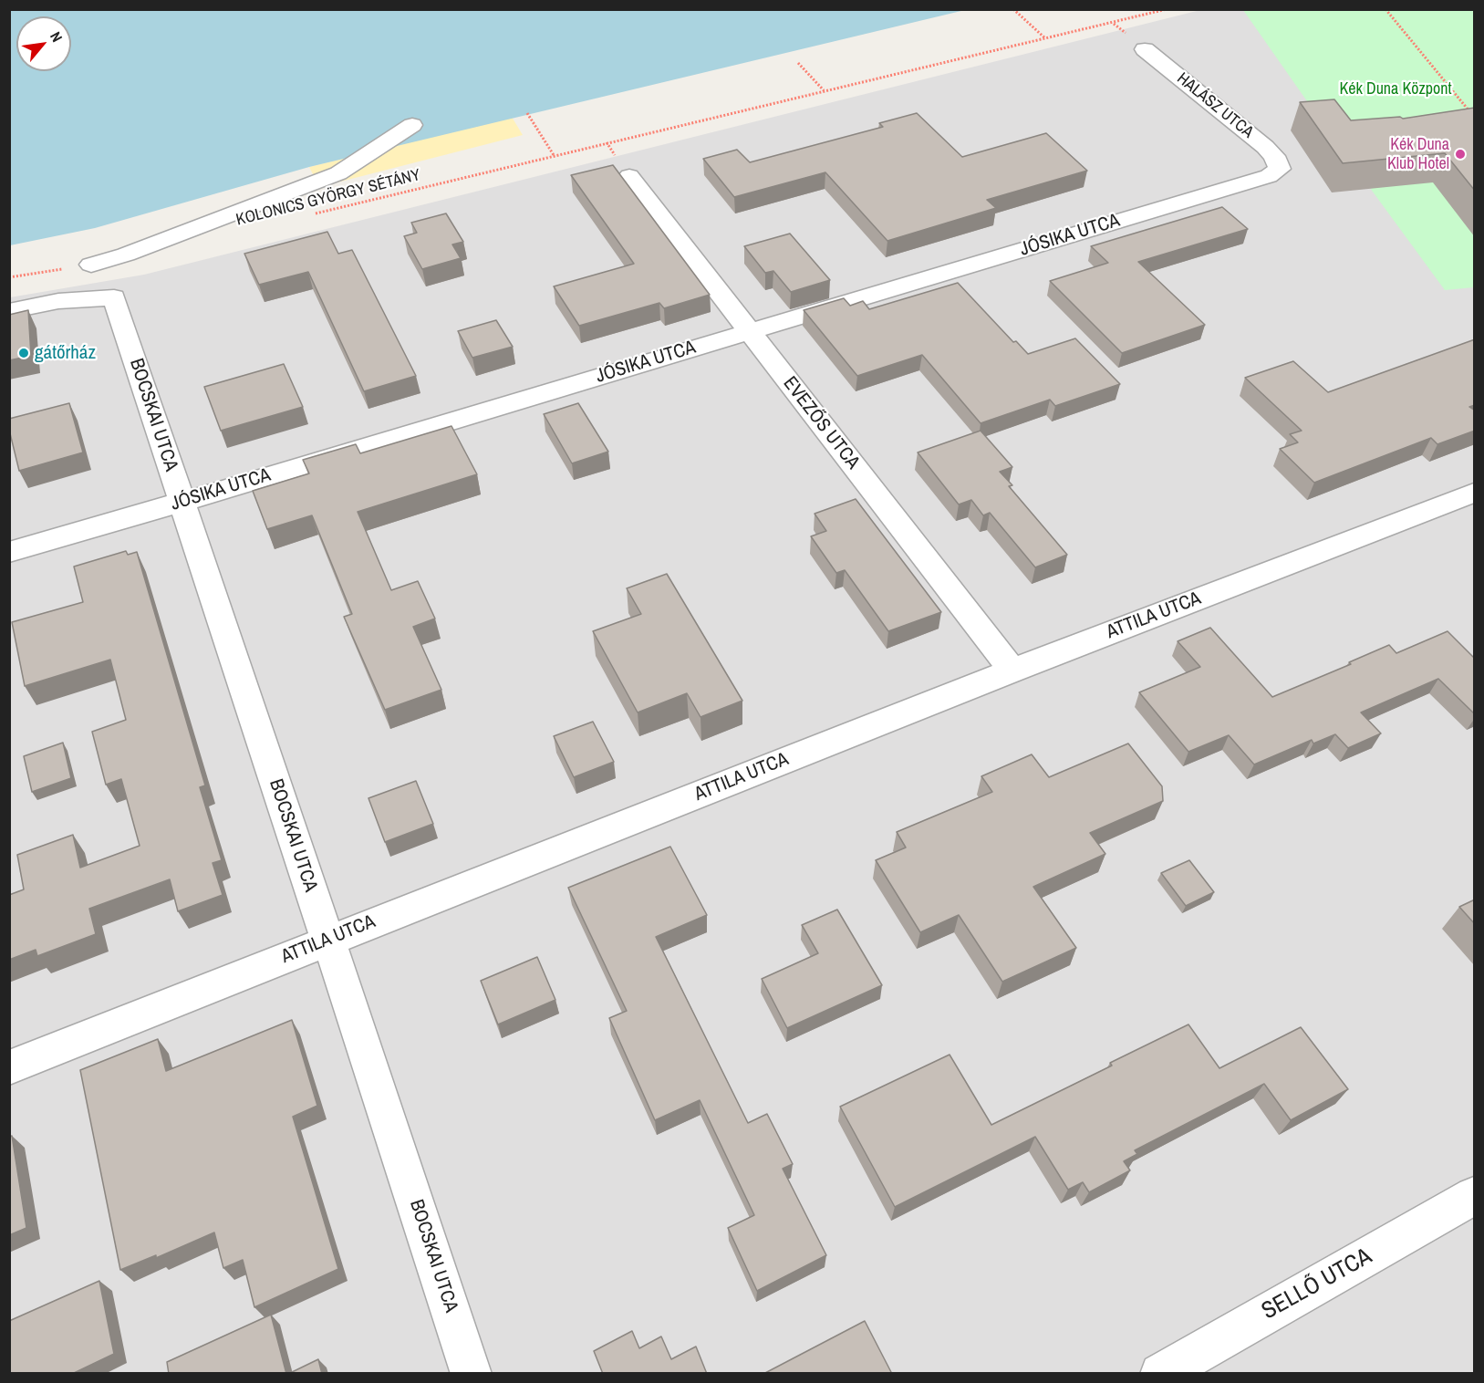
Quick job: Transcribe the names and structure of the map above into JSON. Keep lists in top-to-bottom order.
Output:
{
  "streets": {
    "street": [
      "HALÁSZ UTCA",
      "JÓSIKA UTCA",
      "BOCSKAI UTCA",
      "EVEZŐS UTCA",
      "ATTILA UTCA",
      "SELLŐ UTCA"
    ],
    "path": ["KOLONICS GYÖRGY SÉTÁNY"]
  },
  "crossings": [
    ["HALÁSZ UTCA", "JÓSIKA UTCA"],
    ["JÓSIKA UTCA", "BOCSKAI UTCA"],
    ["JÓSIKA UTCA", "EVEZŐS UTCA"],
    ["BOCSKAI UTCA", "ATTILA UTCA"],
    ["EVEZŐS UTCA", "ATTILA UTCA"]
  ],
  "parks": ["Kék Duna Központ"],
  "places": ["Kék Duna Klub Hotel", "gátőrház"],
  "north": "top right"
}
